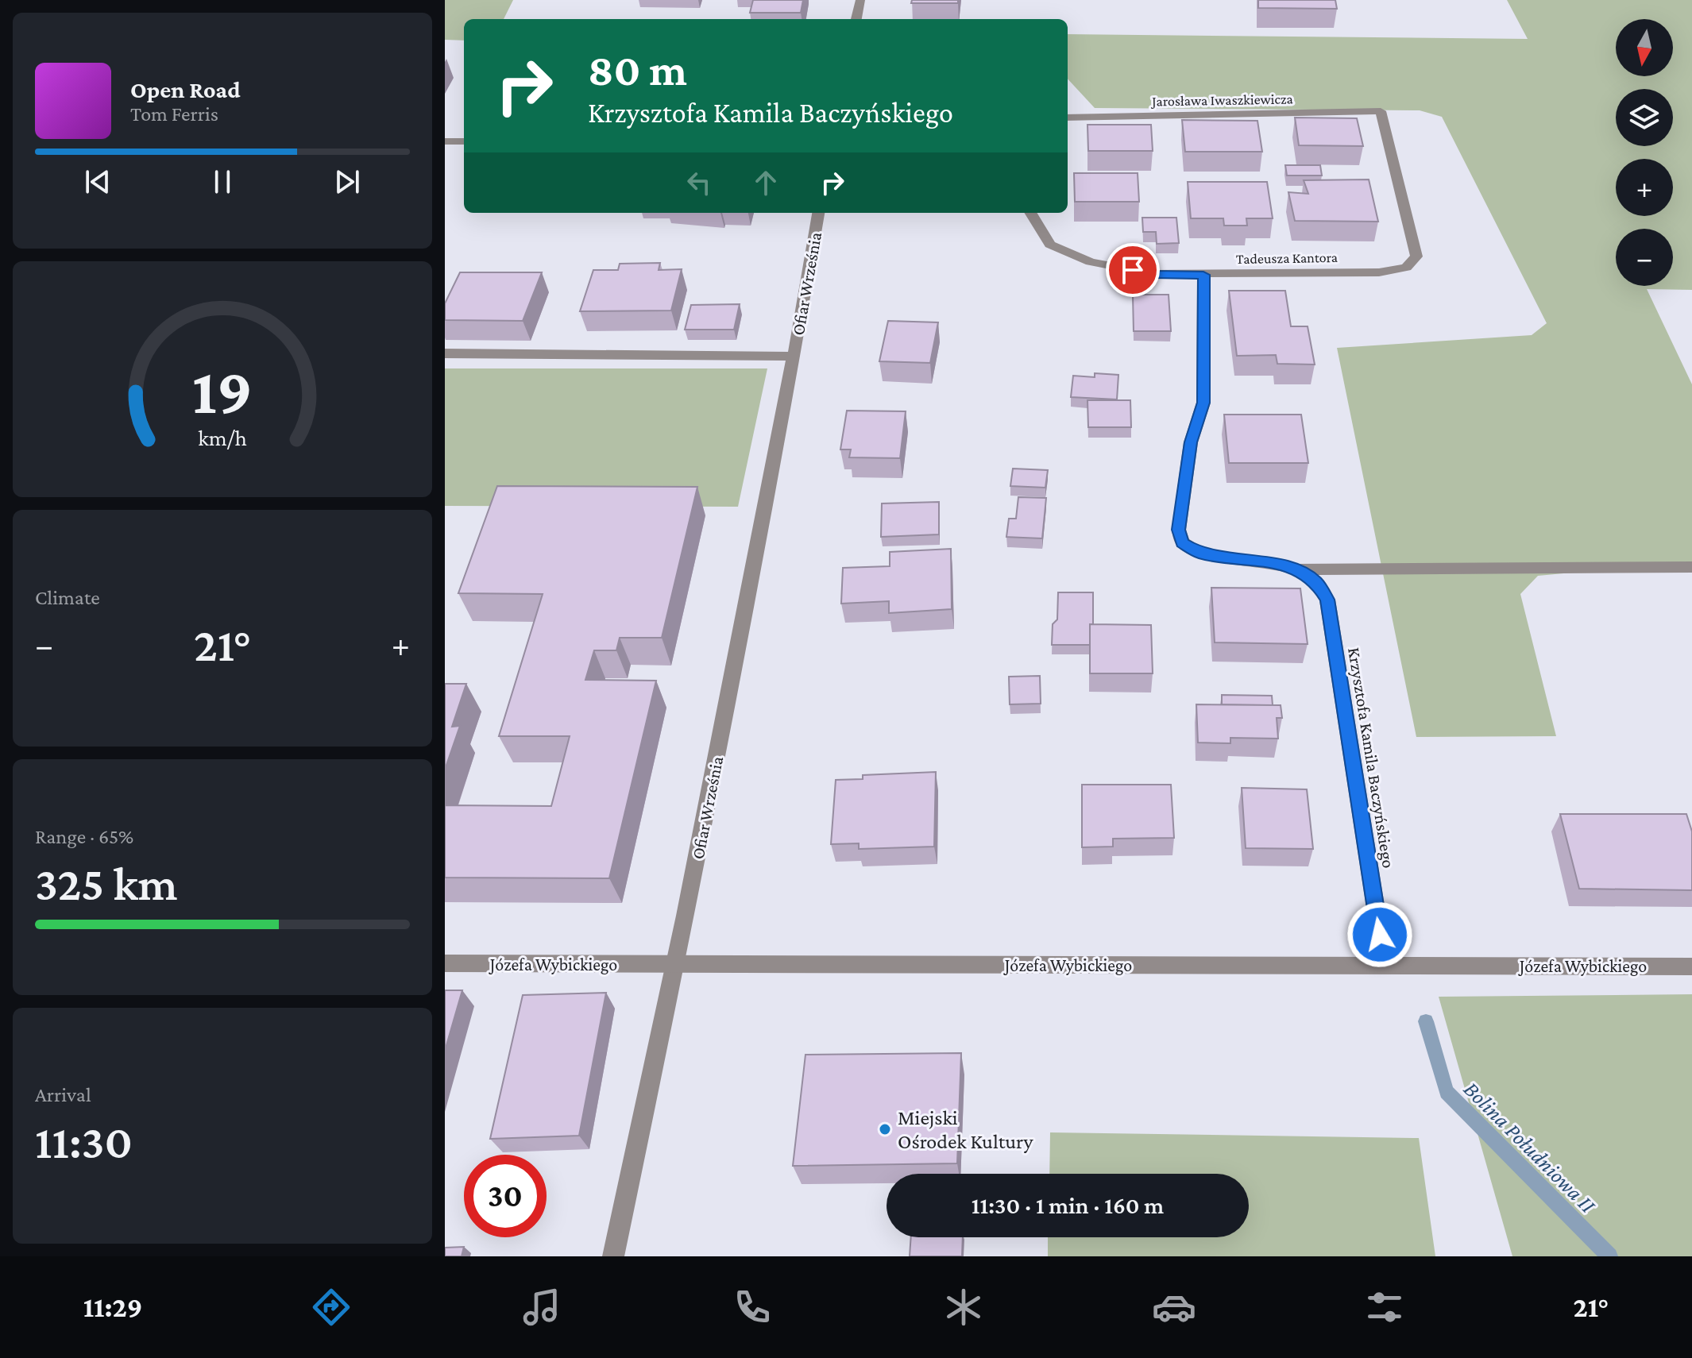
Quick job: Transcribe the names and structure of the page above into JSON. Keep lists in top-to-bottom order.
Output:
{
  "streets": {
    "street": [
      "Jarosława Iwaszkiewicza",
      "Tadeusza Kantora",
      "Ofiar Września",
      "Krzysztofa Kamila Baczyńskiego",
      "Józefa Wybickiego"
    ]
  },
  "crossings": [
    ["Jarosława Iwaszkiewicza", "Tadeusza Kantora"],
    ["Tadeusza Kantora", "Krzysztofa Kamila Baczyńskiego"],
    ["Ofiar Września", "Józefa Wybickiego"],
    ["Krzysztofa Kamila Baczyńskiego", "Józefa Wybickiego"]
  ],
  "water": ["Bolina Południowa II"],
  "places": ["Miejski Ośrodek Kultury"],
  "north": "bottom",
  "page": {
    "map_buttons": ["+", "−"],
    "turn": ["80 m", "Krzysztofa Kamila Baczyńskiego"],
    "song": ["Open Road", "Tom Ferris"],
    "tile": [
      "Climate",
      ["Range · 65%", "325 km"],
      ["Arrival", "11:30"]
    ],
    "heat": ["−", "21°", "+"],
    "limit": "30",
    "trip": "11:30 · 1 min · 160 m",
    "tabs": ["11:29", "21°"],
    "gauge": ["19", "km/h"]
  }
}
